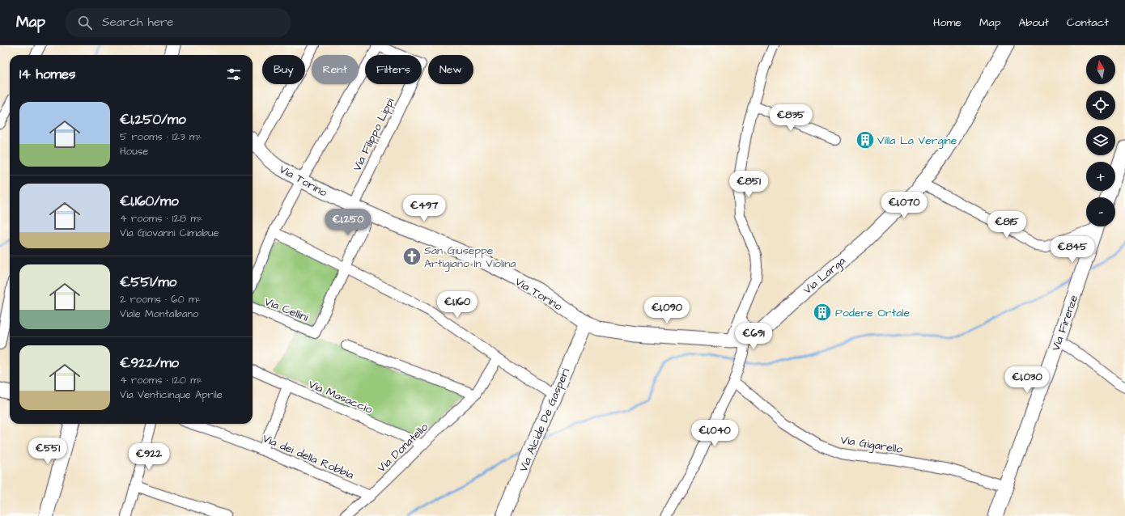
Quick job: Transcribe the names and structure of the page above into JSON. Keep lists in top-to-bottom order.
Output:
{
  "streets": {
    "street": [
      "Via Filippo Lippi",
      "Via Torino",
      "Via Larga",
      "Via Cellini",
      "Via Firenze",
      "Via Masaccio",
      "Via Alcide De Gasperi",
      "Via Gigarello",
      "Via Donatello",
      "Via dei della Robbia"
    ]
  },
  "crossings": [
    ["Via Filippo Lippi", "Via Torino"],
    ["Via Torino", "Via Larga"],
    ["Via Torino", "Via Alcide De Gasperi"],
    ["Via Firenze", "Via Gigarello"],
    ["Via Masaccio", "Via Donatello"],
    ["Via Donatello", "Via dei della Robbia"]
  ],
  "places": {
    "building": ["Villa La Vergine", "Podere Ortale"],
    "church": ["San Giuseppe Artigiano In Violina"]
  },
  "north": "top",
  "page": {
    "header": "Map",
    "search": "Search here",
    "nav": [
      "Home",
      "Map",
      "About",
      "Contact"
    ],
    "map_buttons": ["+", "−"],
    "chip": [
      "Buy",
      "Rent",
      "Filters",
      "New"
    ],
    "heading": "14 homes",
    "list": [
      {
        "name": "€1,250/mo",
        "note": "5 rooms · 123 m² · House"
      },
      {
        "name": "€1,160/mo",
        "note": "4 rooms · 128 m² · Via Giovanni Cimabue"
      },
      {
        "name": "€551/mo",
        "note": "2 rooms · 60 m² · Viale Montalbano"
      },
      {
        "name": "€922/mo",
        "note": "4 rooms · 120 m² · Via Venticinque Aprile"
      }
    ],
    "price": [
      "€835",
      "€851",
      "€1,070",
      "€497",
      "€1,250",
      "€815",
      "€845",
      "€1,160",
      "€1,090",
      "€691",
      "€1,030",
      "€1,040",
      "€551",
      "€922"
    ]
  }
}
